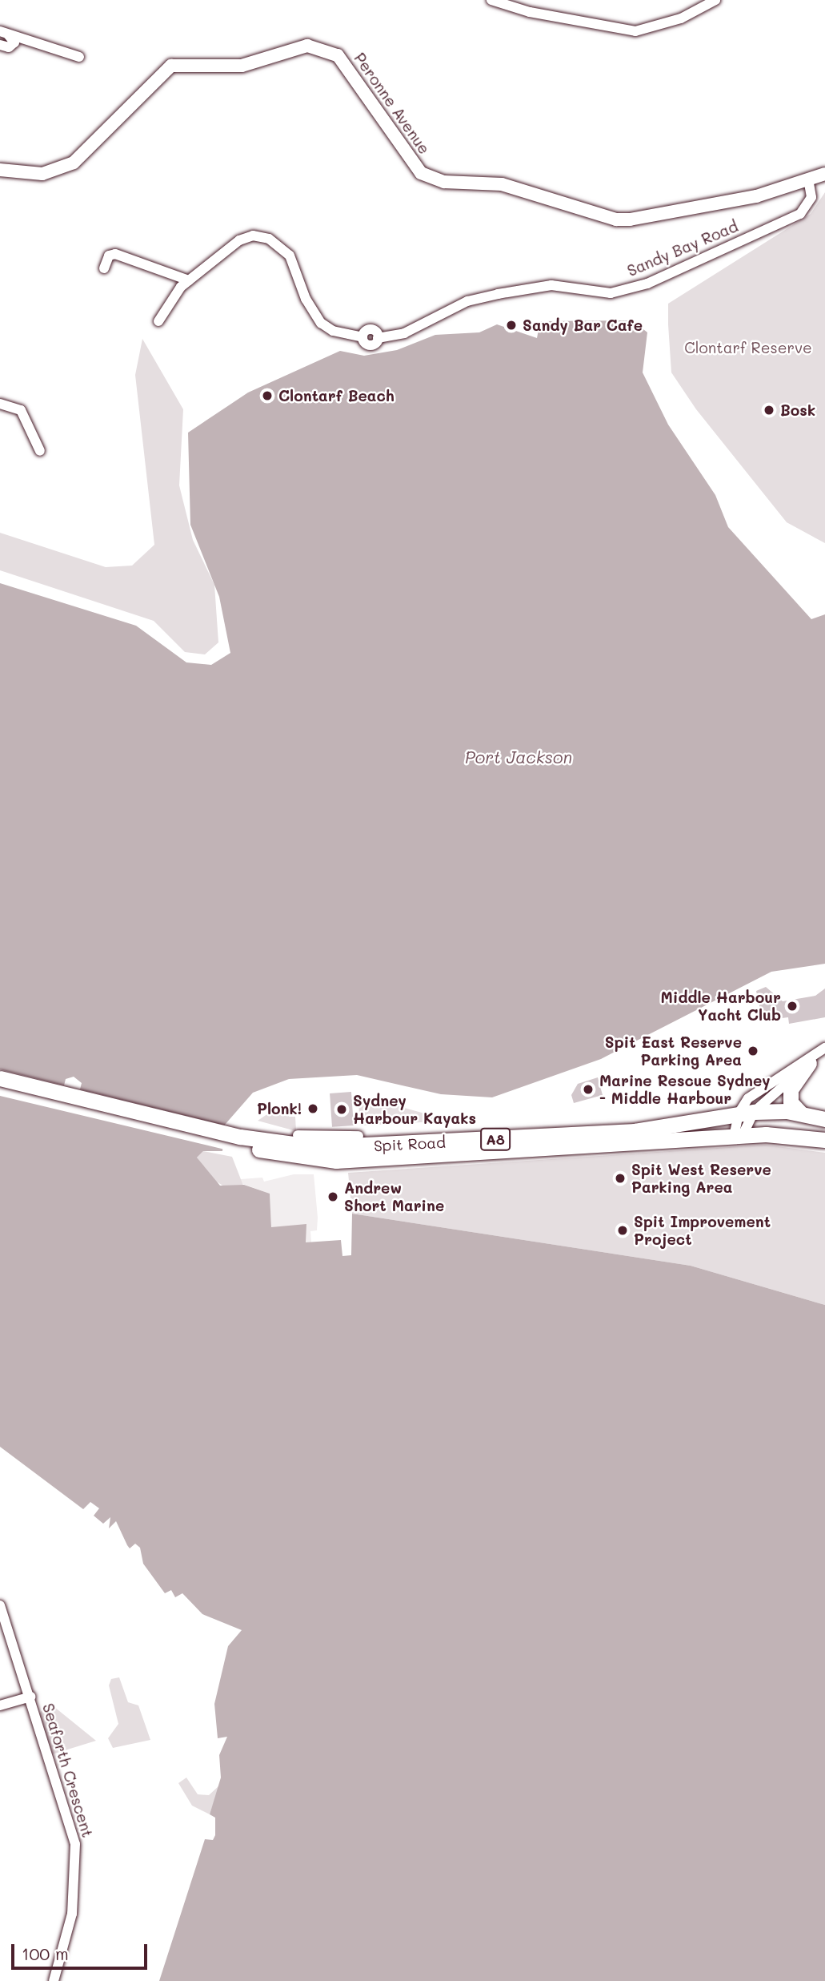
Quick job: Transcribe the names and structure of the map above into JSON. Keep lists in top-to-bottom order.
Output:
{
  "streets": {
    "highway": ["A8", "Spit Road"],
    "street": ["Peronne Avenue", "Sandy Bay Road", "Seaforth Crescent"]
  },
  "crossings": [
    ["Peronne Avenue", "Sandy Bay Road"]
  ],
  "water": ["Port Jackson"],
  "parks": ["Clontarf Reserve"],
  "places": [
    "Sandy Bar Cafe",
    "Clontarf Beach",
    "Bosk",
    "Middle Harbour Yacht Club",
    "Spit East Reserve Parking Area",
    "Marine Rescue Sydney - Middle Harbour",
    "Plonk!",
    "Sydney Harbour Kayaks",
    "Spit West Reserve Parking Area",
    "Andrew Short Marine",
    "Spit Improvement Project"
  ],
  "scale_bar": "100 m"
}
